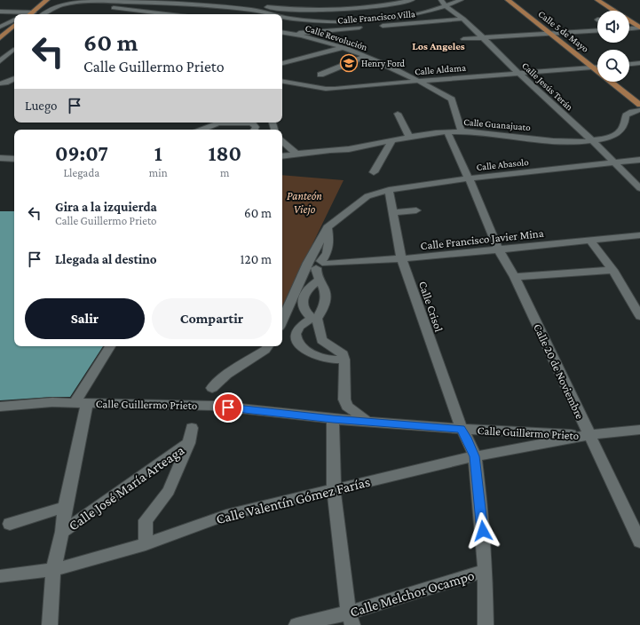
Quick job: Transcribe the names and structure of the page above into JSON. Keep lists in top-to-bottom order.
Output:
{
  "streets": {
    "main road": ["Calle 5 de Mayo"],
    "street": [
      "Calle Francisco Villa",
      "Calle Revolución",
      "Calle Aldama",
      "Calle Jesús Terán",
      "Calle Guanajuato",
      "Calle Abasolo",
      "Calle Francisco Javier Mina",
      "Calle Crisol",
      "Calle 20 de Noviembre",
      "Calle Guillermo Prieto",
      "Calle José María Arteaga",
      "Calle Valentín Gómez Farías",
      "Calle Melchor Ocampo"
    ]
  },
  "crossings": [
    ["Calle Francisco Villa", "Calle Revolución"],
    ["Calle Francisco Villa", "Calle Jesús Terán"],
    ["Calle 5 de Mayo", "Calle Aldama"],
    ["Calle Revolución", "Calle Aldama"],
    ["Calle Revolución", "Calle Guanajuato"],
    ["Calle Aldama", "Calle Jesús Terán"],
    ["Calle Jesús Terán", "Calle Guanajuato"],
    ["Calle Jesús Terán", "Calle Abasolo"],
    ["Calle Guanajuato", "Calle 20 de Noviembre"],
    ["Calle Abasolo", "Calle Crisol"],
    ["Calle Abasolo", "Calle 20 de Noviembre"],
    ["Calle Francisco Javier Mina", "Calle Crisol"],
    ["Calle Francisco Javier Mina", "Calle 20 de Noviembre"],
    ["Calle Crisol", "Calle Guillermo Prieto"],
    ["Calle Crisol", "Calle Valentín Gómez Farías"],
    ["Calle Crisol", "Calle Melchor Ocampo"],
    ["Calle 20 de Noviembre", "Calle Guillermo Prieto"],
    ["Calle 20 de Noviembre", "Calle Valentín Gómez Farías"],
    ["Calle Guillermo Prieto", "Calle José María Arteaga"],
    ["Calle Guillermo Prieto", "Calle Valentín Gómez Farías"],
    ["Calle José María Arteaga", "Calle Valentín Gómez Farías"]
  ],
  "districts": ["Los Angeles"],
  "parks": ["Panteón Viejo"],
  "places": {
    "school or university": ["Henry Ford"]
  },
  "page": {
    "turn": ["60 m", "Calle Guillermo Prieto"],
    "then": "Luego",
    "eta": [
      "09:07",
      "Llegada",
      "1",
      "min",
      "180",
      "m"
    ],
    "list": [
      {
        "name": "Gira a la izquierda",
        "note": "Calle Guillermo Prieto",
        "value": "60 m"
      },
      {
        "name": "Llegada al destino",
        "value": "120 m"
      }
    ],
    "buttons": ["Salir", "Compartir"]
  }
}
